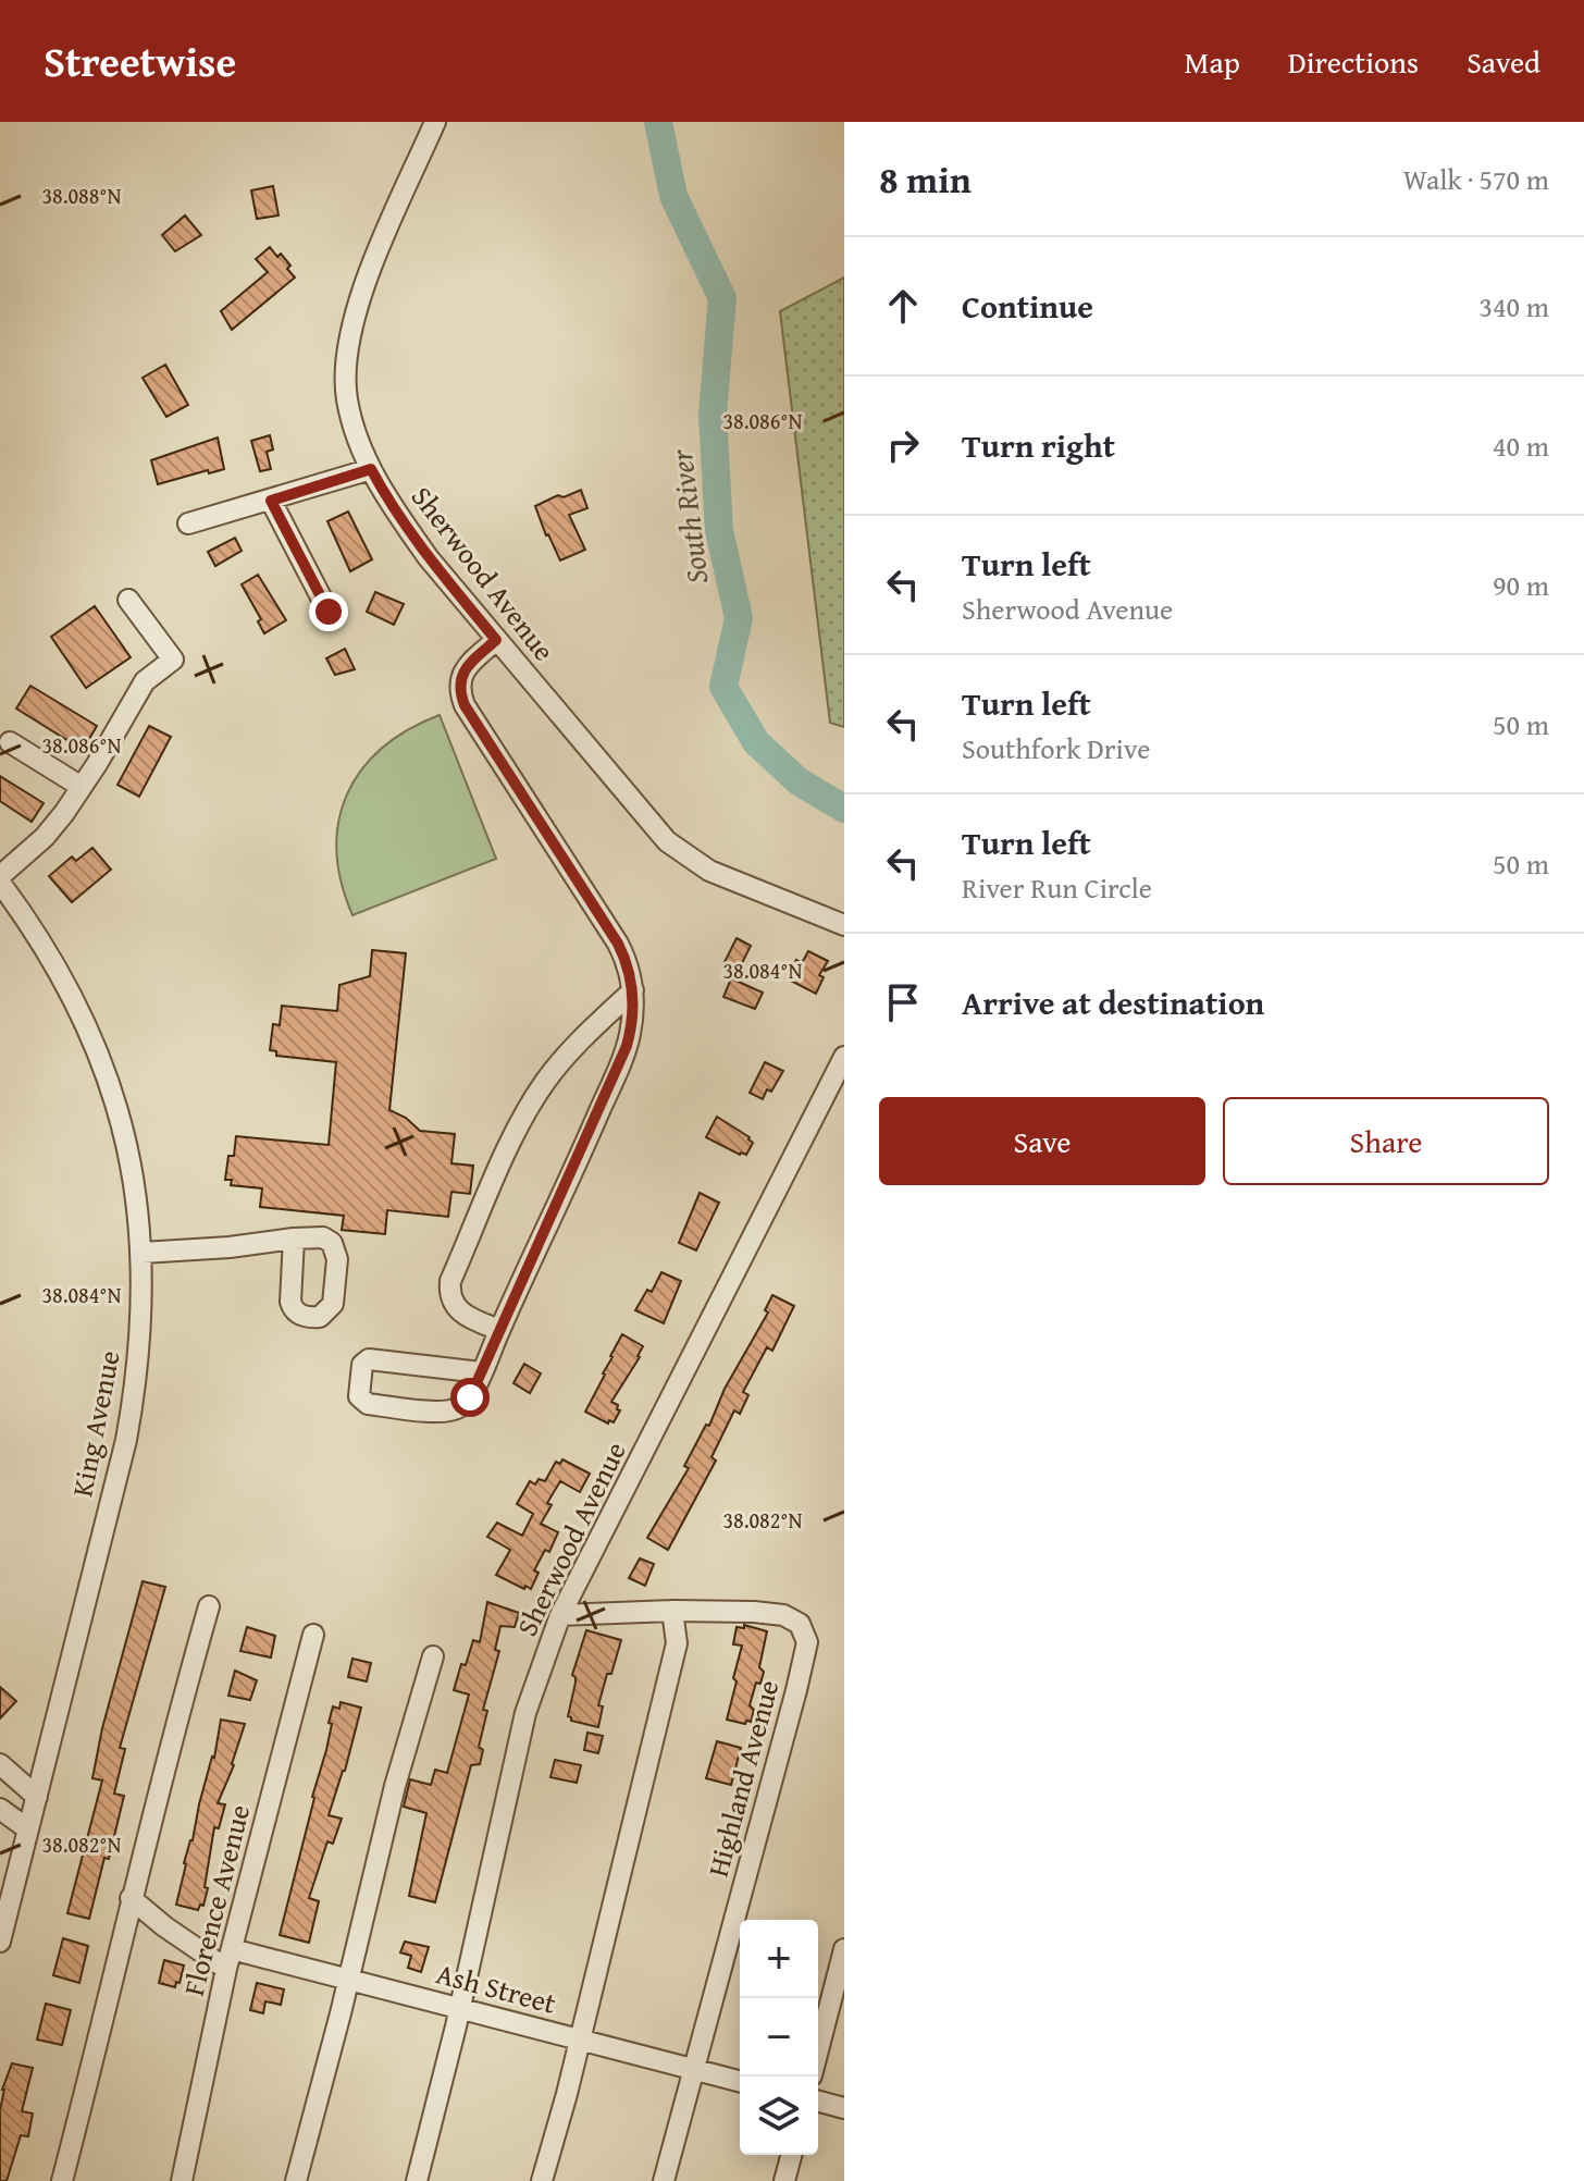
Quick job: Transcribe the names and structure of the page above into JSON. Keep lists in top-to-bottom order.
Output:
{
  "streets": {
    "street": [
      "Sherwood Avenue",
      "King Avenue",
      "Highland Avenue",
      "Florence Avenue",
      "Ash Street"
    ]
  },
  "crossings": [
    ["Sherwood Avenue", "Highland Avenue"],
    ["Sherwood Avenue", "Ash Street"],
    ["Highland Avenue", "Ash Street"],
    ["Florence Avenue", "Ash Street"]
  ],
  "water": ["South River"],
  "page": {
    "header": "Streetwise",
    "nav": ["Map", "Directions", "Saved"],
    "heading": ["8 min", "Walk · 570 m"],
    "list": [
      ["Continue", "340 m"],
      ["Turn right", "40 m"],
      ["Turn left", "Sherwood Avenue", "90 m"],
      ["Turn left", "Southfork Drive", "50 m"],
      ["Turn left", "River Run Circle", "50 m"],
      "Arrive at destination"
    ],
    "buttons": ["Save", "Share"],
    "map_buttons": ["+", "−"]
  },
  "coordinates": [
    "38.088°N",
    "38.086°N",
    "38.084°N",
    "38.082°N"
  ]
}
